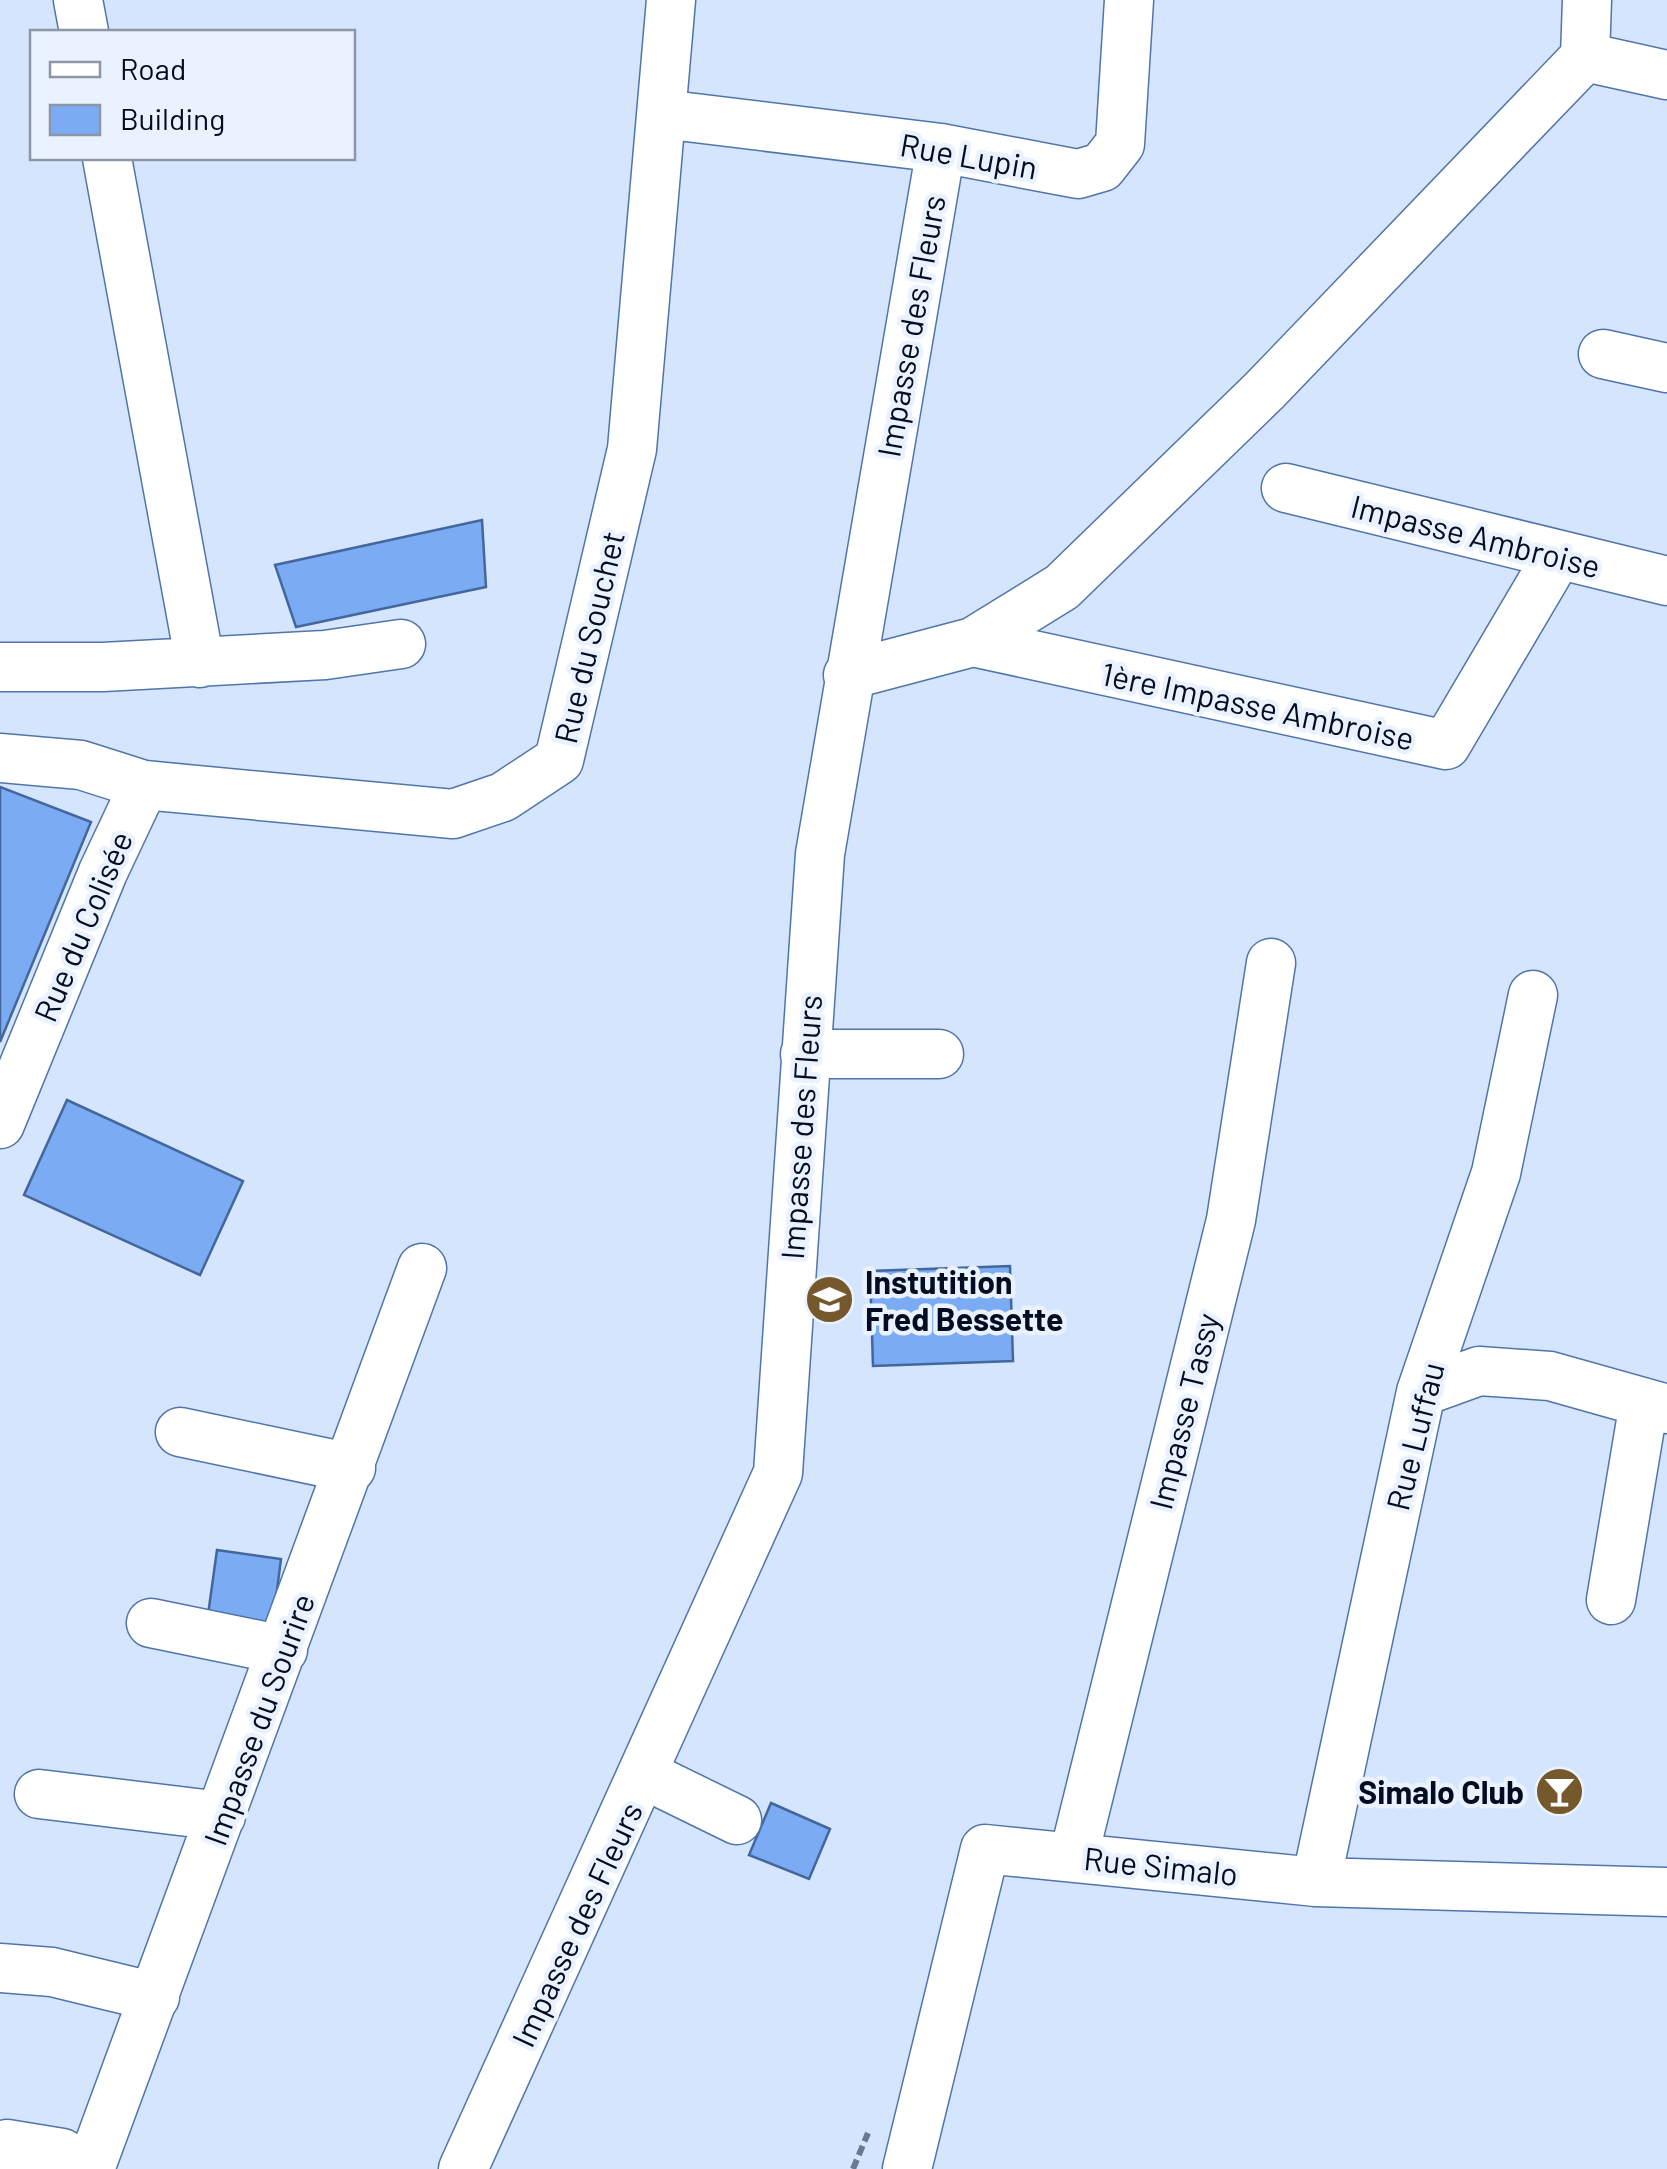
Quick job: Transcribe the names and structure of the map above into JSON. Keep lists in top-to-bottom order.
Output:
{
  "streets": {
    "street": [
      "Rue Lupin",
      "Impasse des Fleurs",
      "Impasse Ambroise",
      "Rue du Souchet",
      "1ère Impasse Ambroise",
      "Rue du Colisée",
      "Impasse Tassy",
      "Rue Luffau",
      "Impasse du Sourire",
      "Rue Simalo"
    ]
  },
  "crossings": [
    ["Rue Lupin", "Impasse des Fleurs"],
    ["Rue Lupin", "Rue du Souchet"],
    ["Impasse Ambroise", "1ère Impasse Ambroise"],
    ["Rue du Souchet", "Rue du Colisée"],
    ["Impasse Tassy", "Rue Simalo"],
    ["Rue Luffau", "Rue Simalo"]
  ],
  "places": {
    "school or university": ["Instutition Fred Bessette"],
    "bar": ["Simalo Club"]
  },
  "legend": ["Road", "Building"]
}
